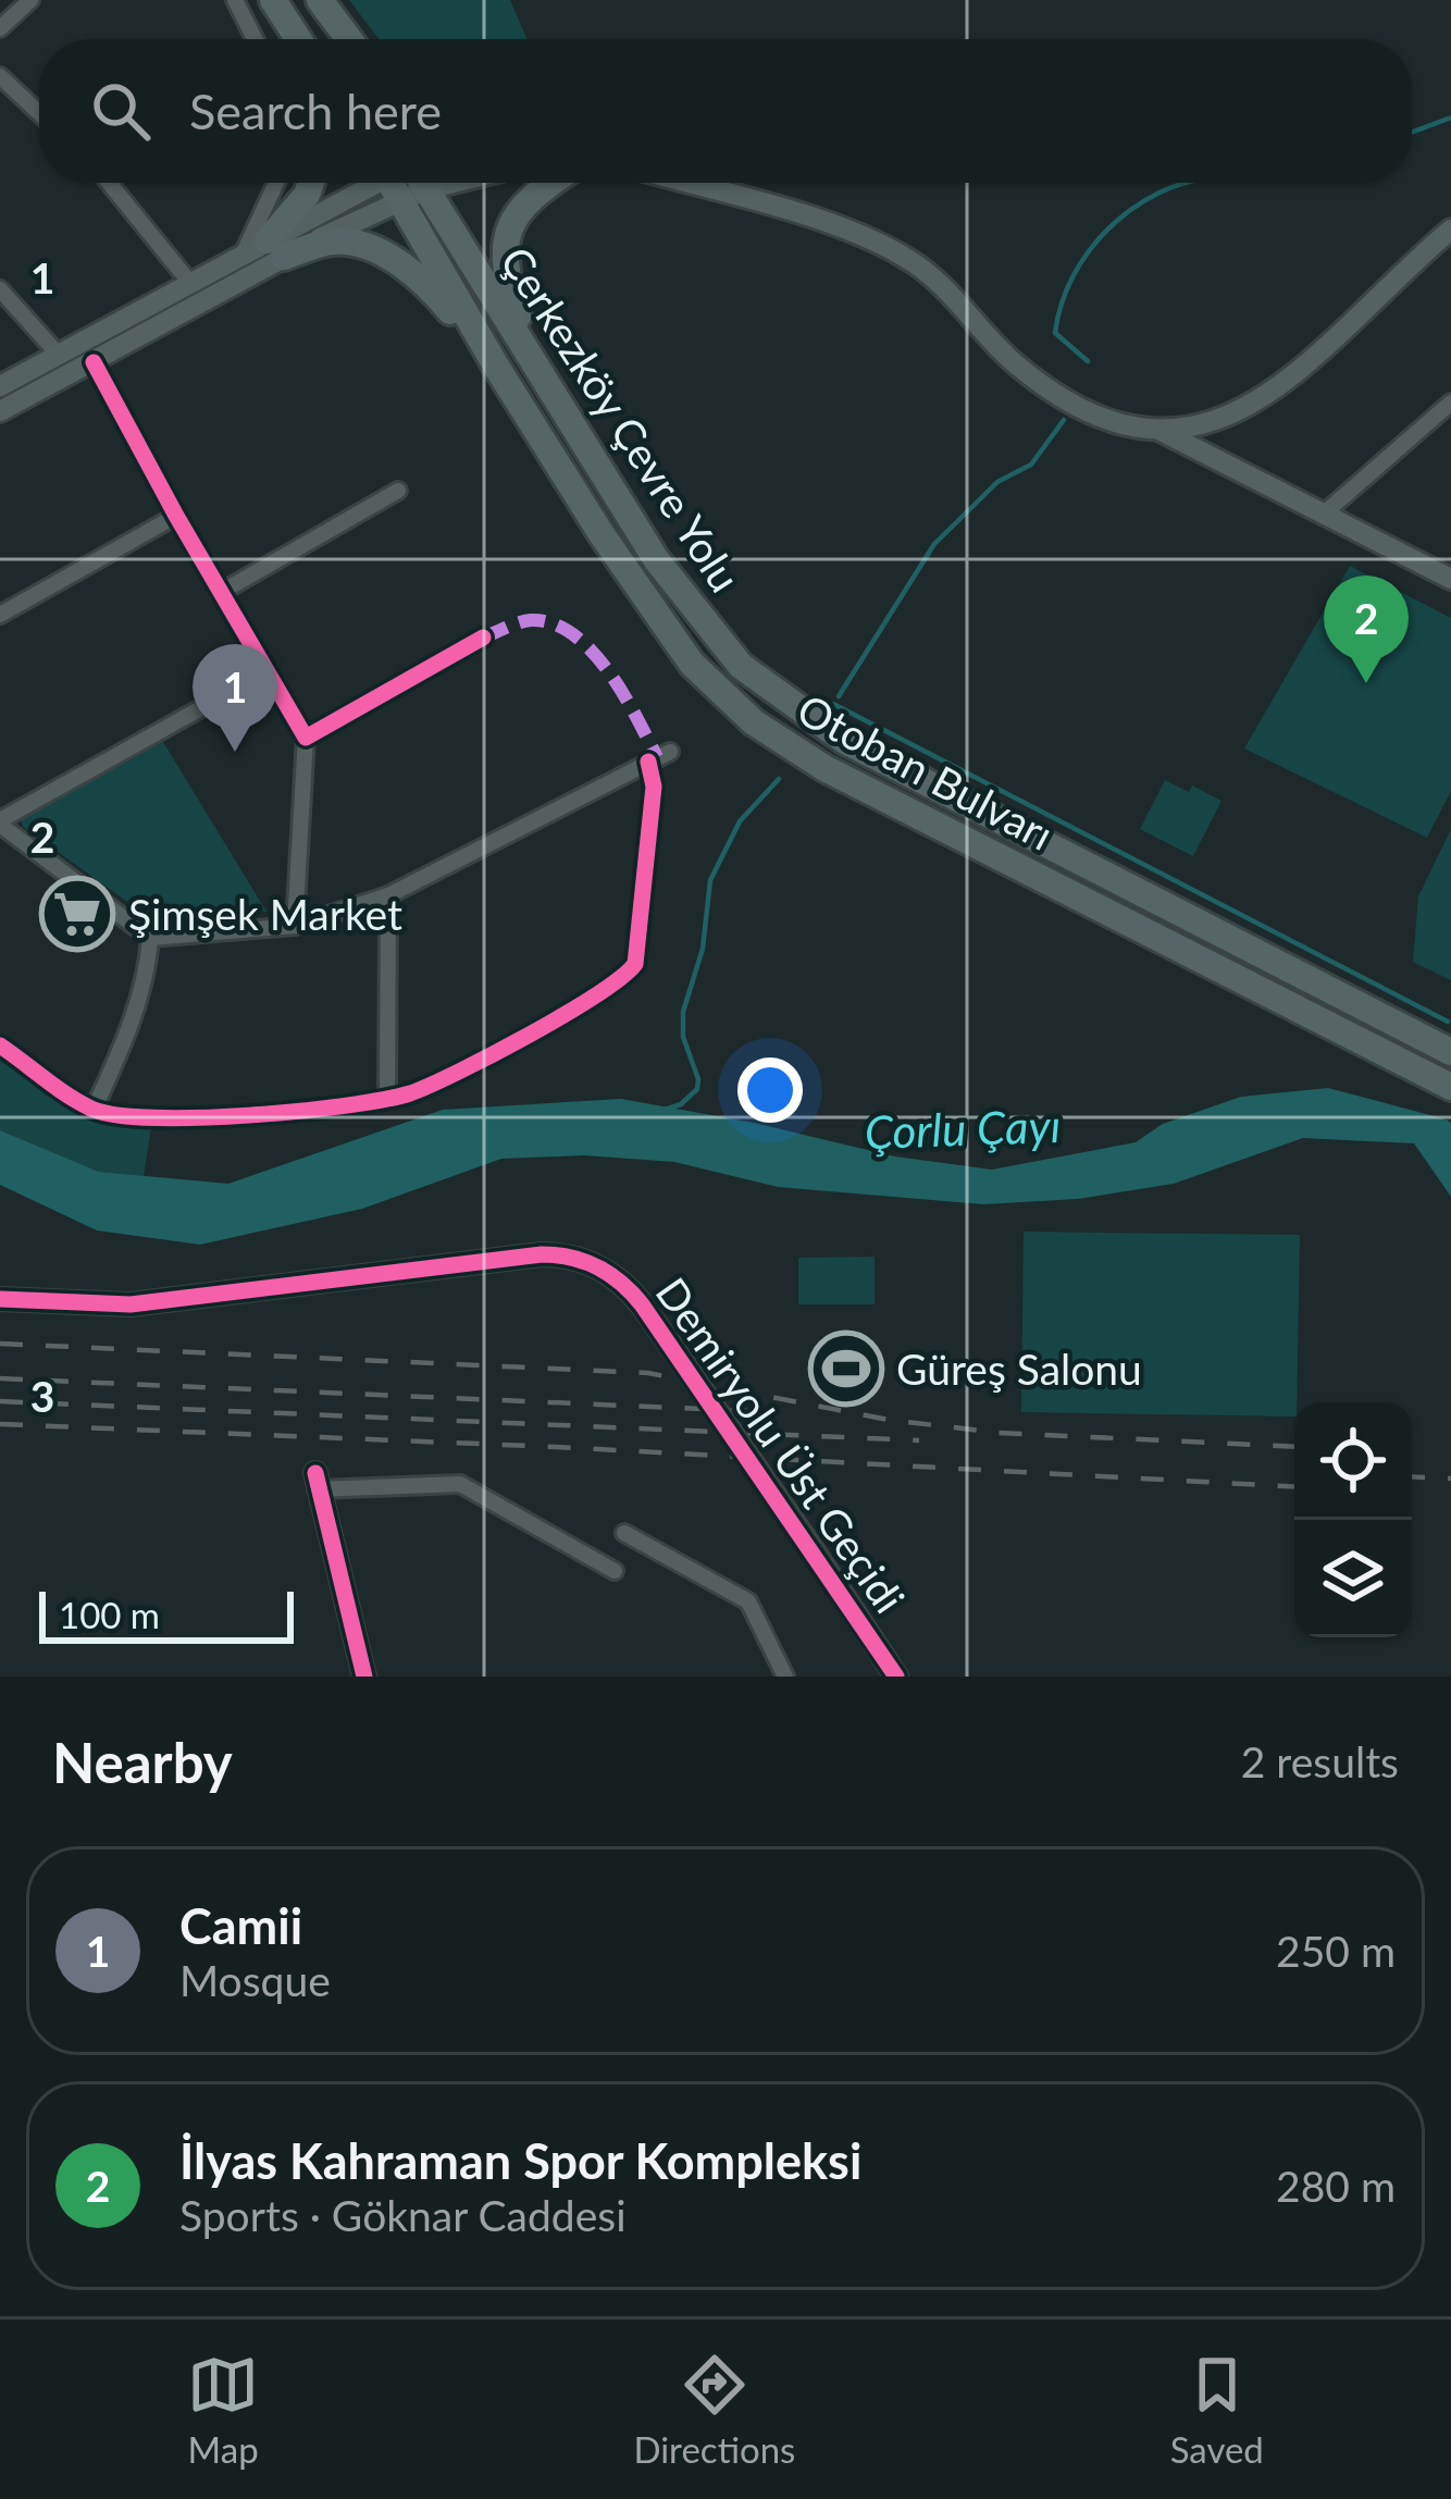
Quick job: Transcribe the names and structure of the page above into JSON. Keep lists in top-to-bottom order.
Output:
{
  "streets": {
    "highway": ["Çerkezköy Çevre Yolu", "Otoban Bulvarı"],
    "main road": ["Demiryolu Üst Geçidi"]
  },
  "water": ["Çorlu Çayı"],
  "places": {
    "supermarket": ["Şimşek Market"],
    "sports": ["Güreş Salonu"]
  },
  "scale_bar": "100 m",
  "page": {
    "search": "Search here",
    "pins": ["2", "1"],
    "scale": "100 m",
    "heading": ["Nearby", "2 results"],
    "list": [
      {
        "mark": "1",
        "name": "Camii",
        "note": "Mosque",
        "value": "250 m"
      },
      {
        "mark": "2",
        "name": "İlyas Kahraman Spor Kompleksi",
        "note": "Sports · Göknar Caddesi",
        "value": "280 m"
      }
    ],
    "nav": ["Map", "Directions", "Saved"]
  },
  "grid": {
    "rows": ["1", "2", "3"]
  }
}
